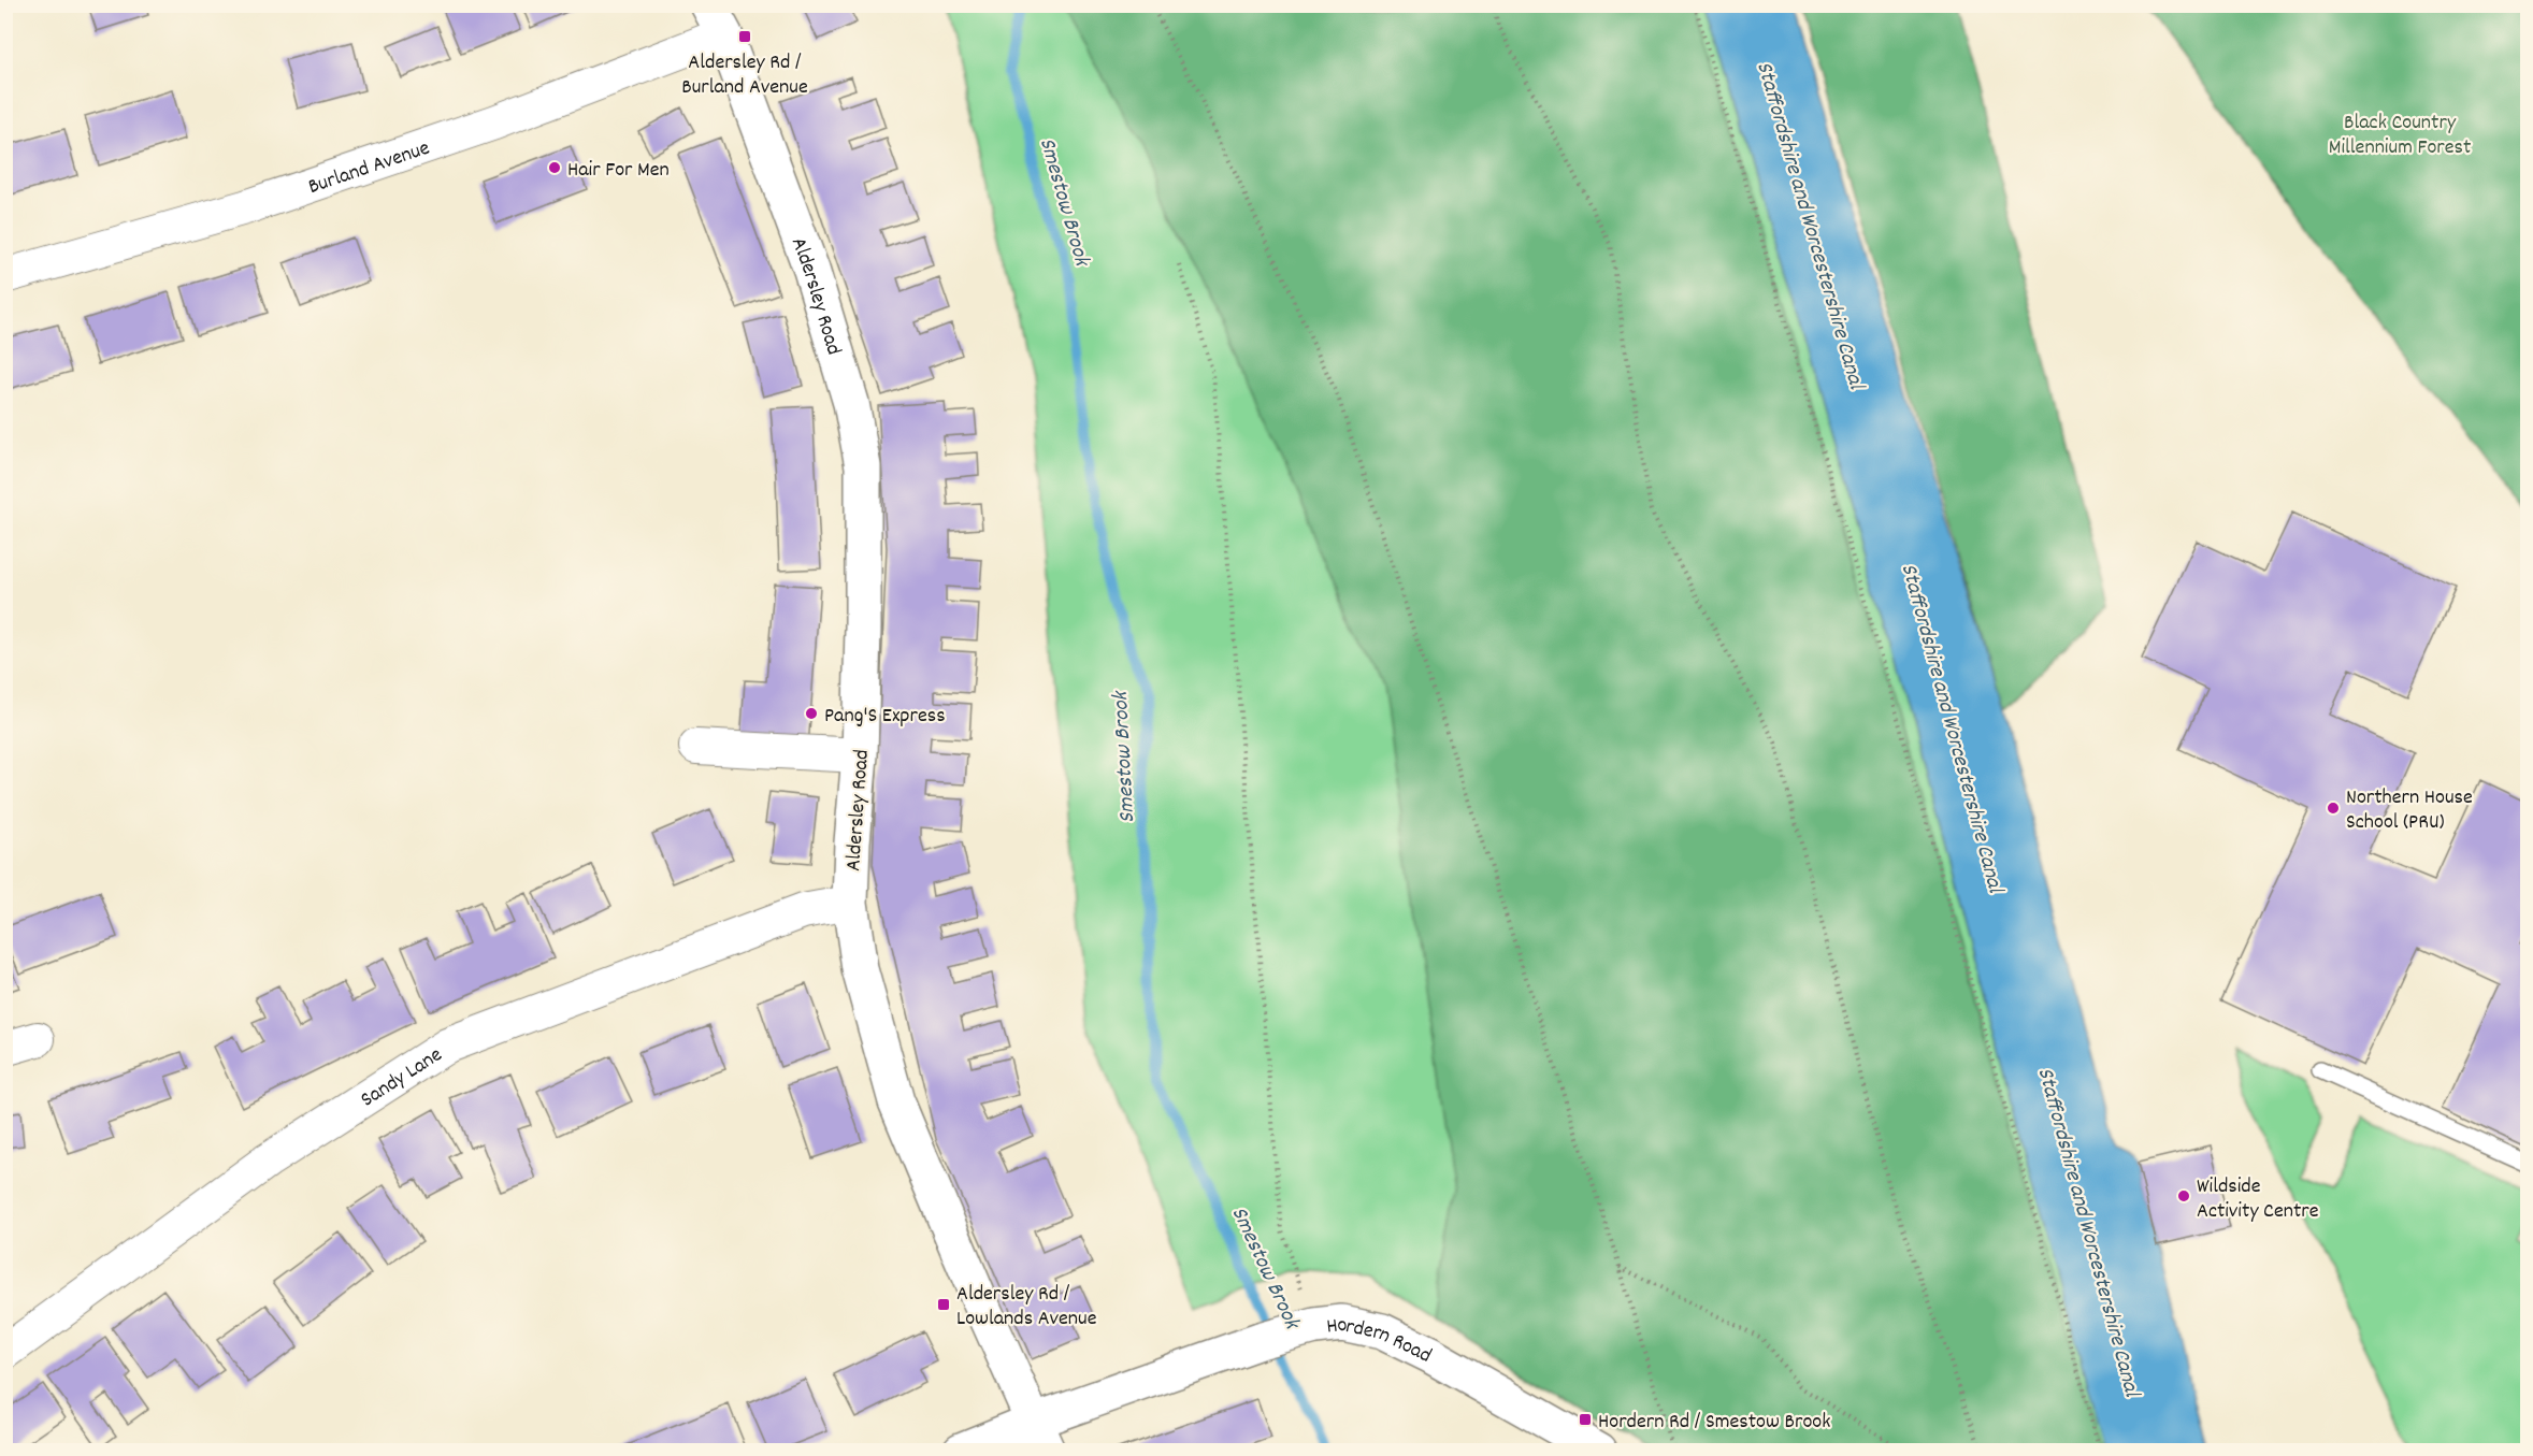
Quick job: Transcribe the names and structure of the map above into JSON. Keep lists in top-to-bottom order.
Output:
{
  "streets": {
    "street": [
      "Burland Avenue",
      "Aldersley Road",
      "Sandy Lane",
      "Hordern Road"
    ]
  },
  "crossings": [
    ["Burland Avenue", "Aldersley Road"],
    ["Aldersley Road", "Sandy Lane"],
    ["Aldersley Road", "Hordern Road"]
  ],
  "water": ["Smestow Brook", "Staffordshire and Worcestershire Canal"],
  "parks": ["Black Country Millennium Forest"],
  "places": {
    "transit": ["Aldersley Rd / Burland Avenue", "Aldersley Rd / Lowlands Avenue", "Hordern Rd / Smestow Brook"],
    "other": [
      "Hair For Men",
      "Pang'S Express",
      "Northern House School (PRU)",
      "Wildside Activity Centre"
    ]
  }
}
